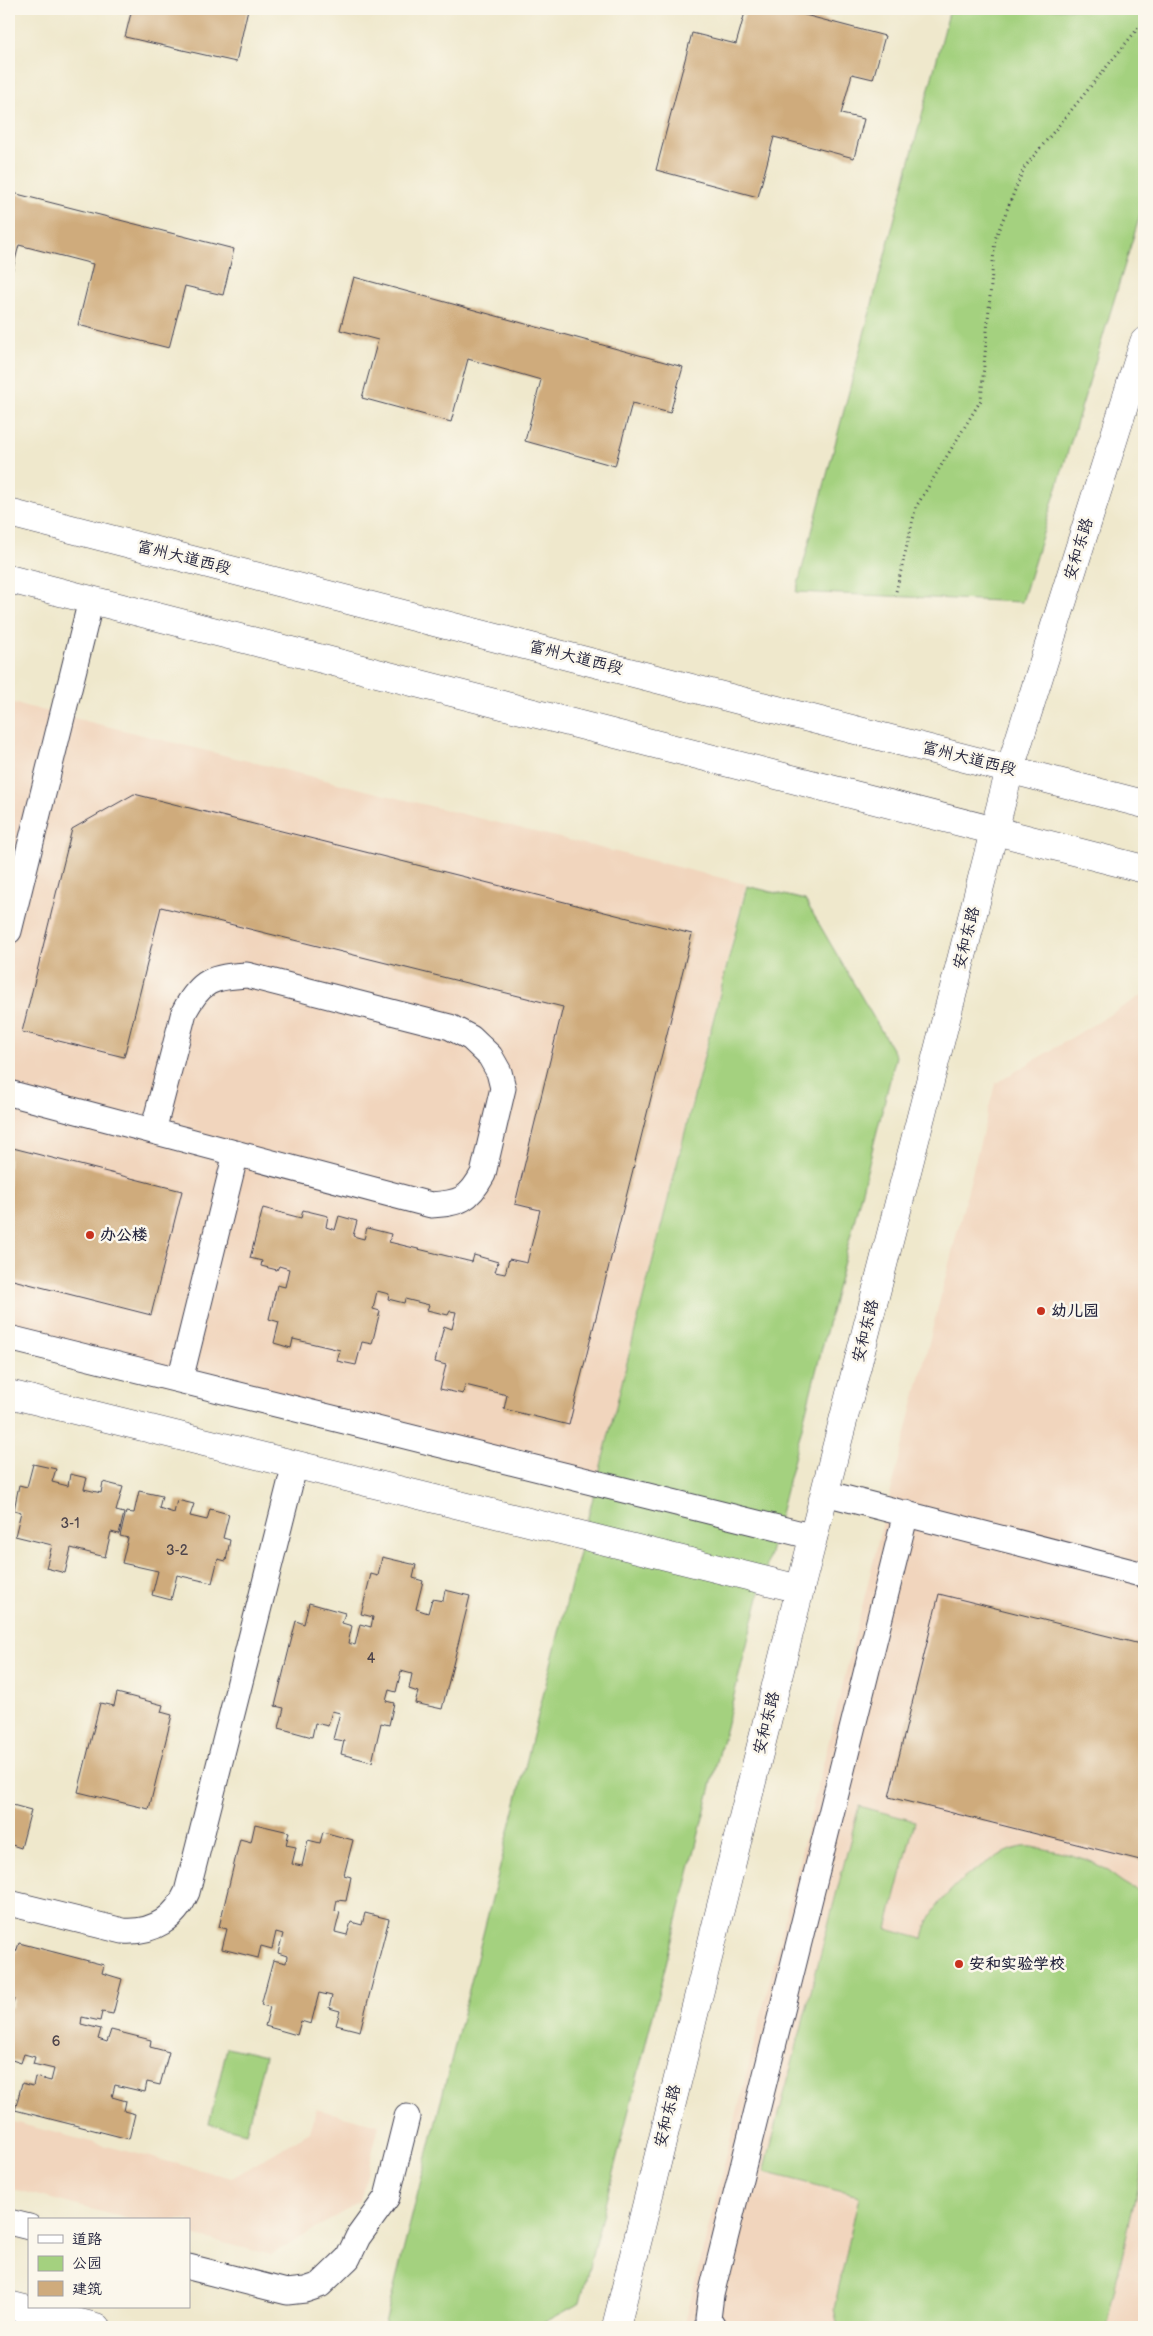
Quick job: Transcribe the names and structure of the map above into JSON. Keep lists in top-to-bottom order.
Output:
{
  "streets": {
    "street": ["安和东路", "富州大道西段"]
  },
  "crossings": [
    ["安和东路", "富州大道西段"]
  ],
  "places": ["办公楼", "幼儿园", "安和实验学校"],
  "house_numbers": [
    "3-1",
    "3-2",
    "4",
    "6"
  ],
  "legend": ["道路", "公园", "建筑"]
}
